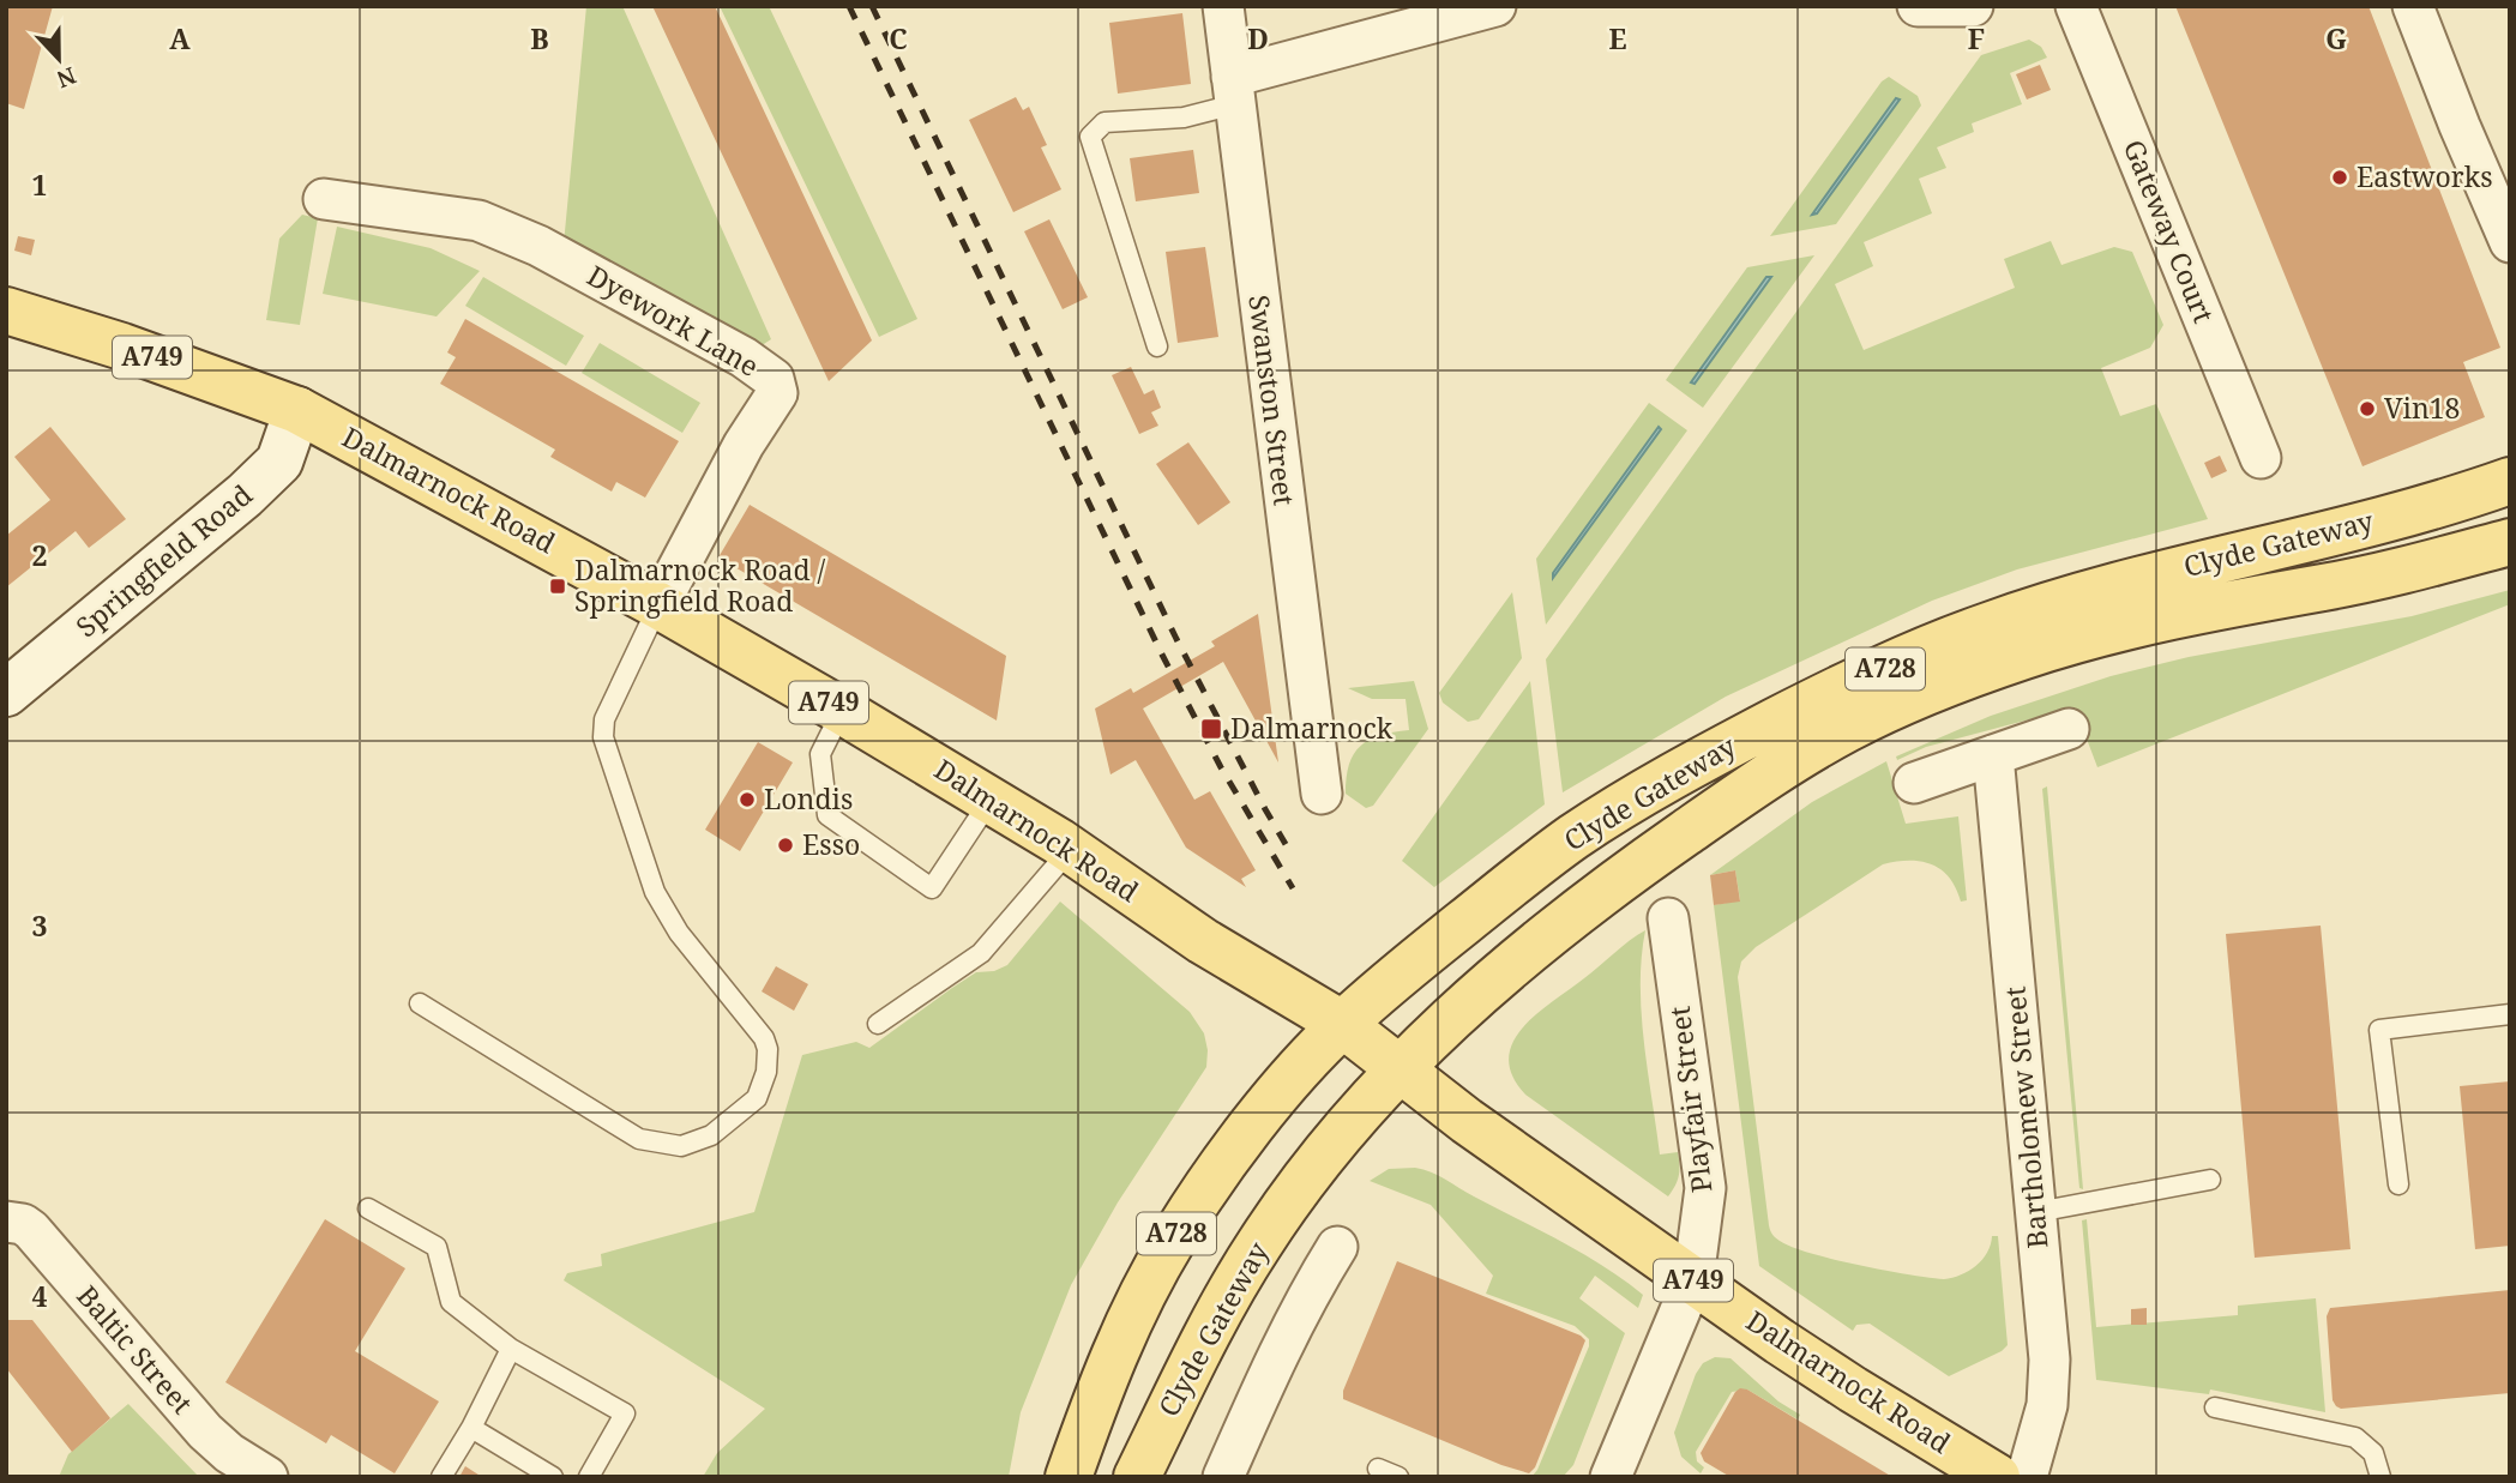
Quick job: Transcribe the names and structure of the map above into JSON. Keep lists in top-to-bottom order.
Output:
{
  "streets": {
    "main road": [
      "A749",
      "Dalmarnock Road",
      "Clyde Gateway",
      "A728"
    ],
    "street": [
      "Gateway Court",
      "Dyework Lane",
      "Swanston Street",
      "Springfield Road",
      "Playfair Street",
      "Bartholomew Street",
      "Baltic Street"
    ]
  },
  "crossings": [
    ["Dyework Lane", "Dalmarnock Road"],
    ["Dalmarnock Road", "Clyde Gateway"],
    ["Dalmarnock Road", "Springfield Road"],
    ["Dalmarnock Road", "Playfair Street"]
  ],
  "places": {
    "other": [
      "Eastworks",
      "Vin18",
      "Londis",
      "Esso"
    ],
    "transit": ["Dalmarnock Road / Springfield Road", "Dalmarnock"]
  },
  "north": "bottom",
  "grid": {
    "columns": [
      "A",
      "B",
      "C",
      "D",
      "E",
      "F",
      "G"
    ],
    "rows": [
      "1",
      "2",
      "3",
      "4"
    ]
  }
}
